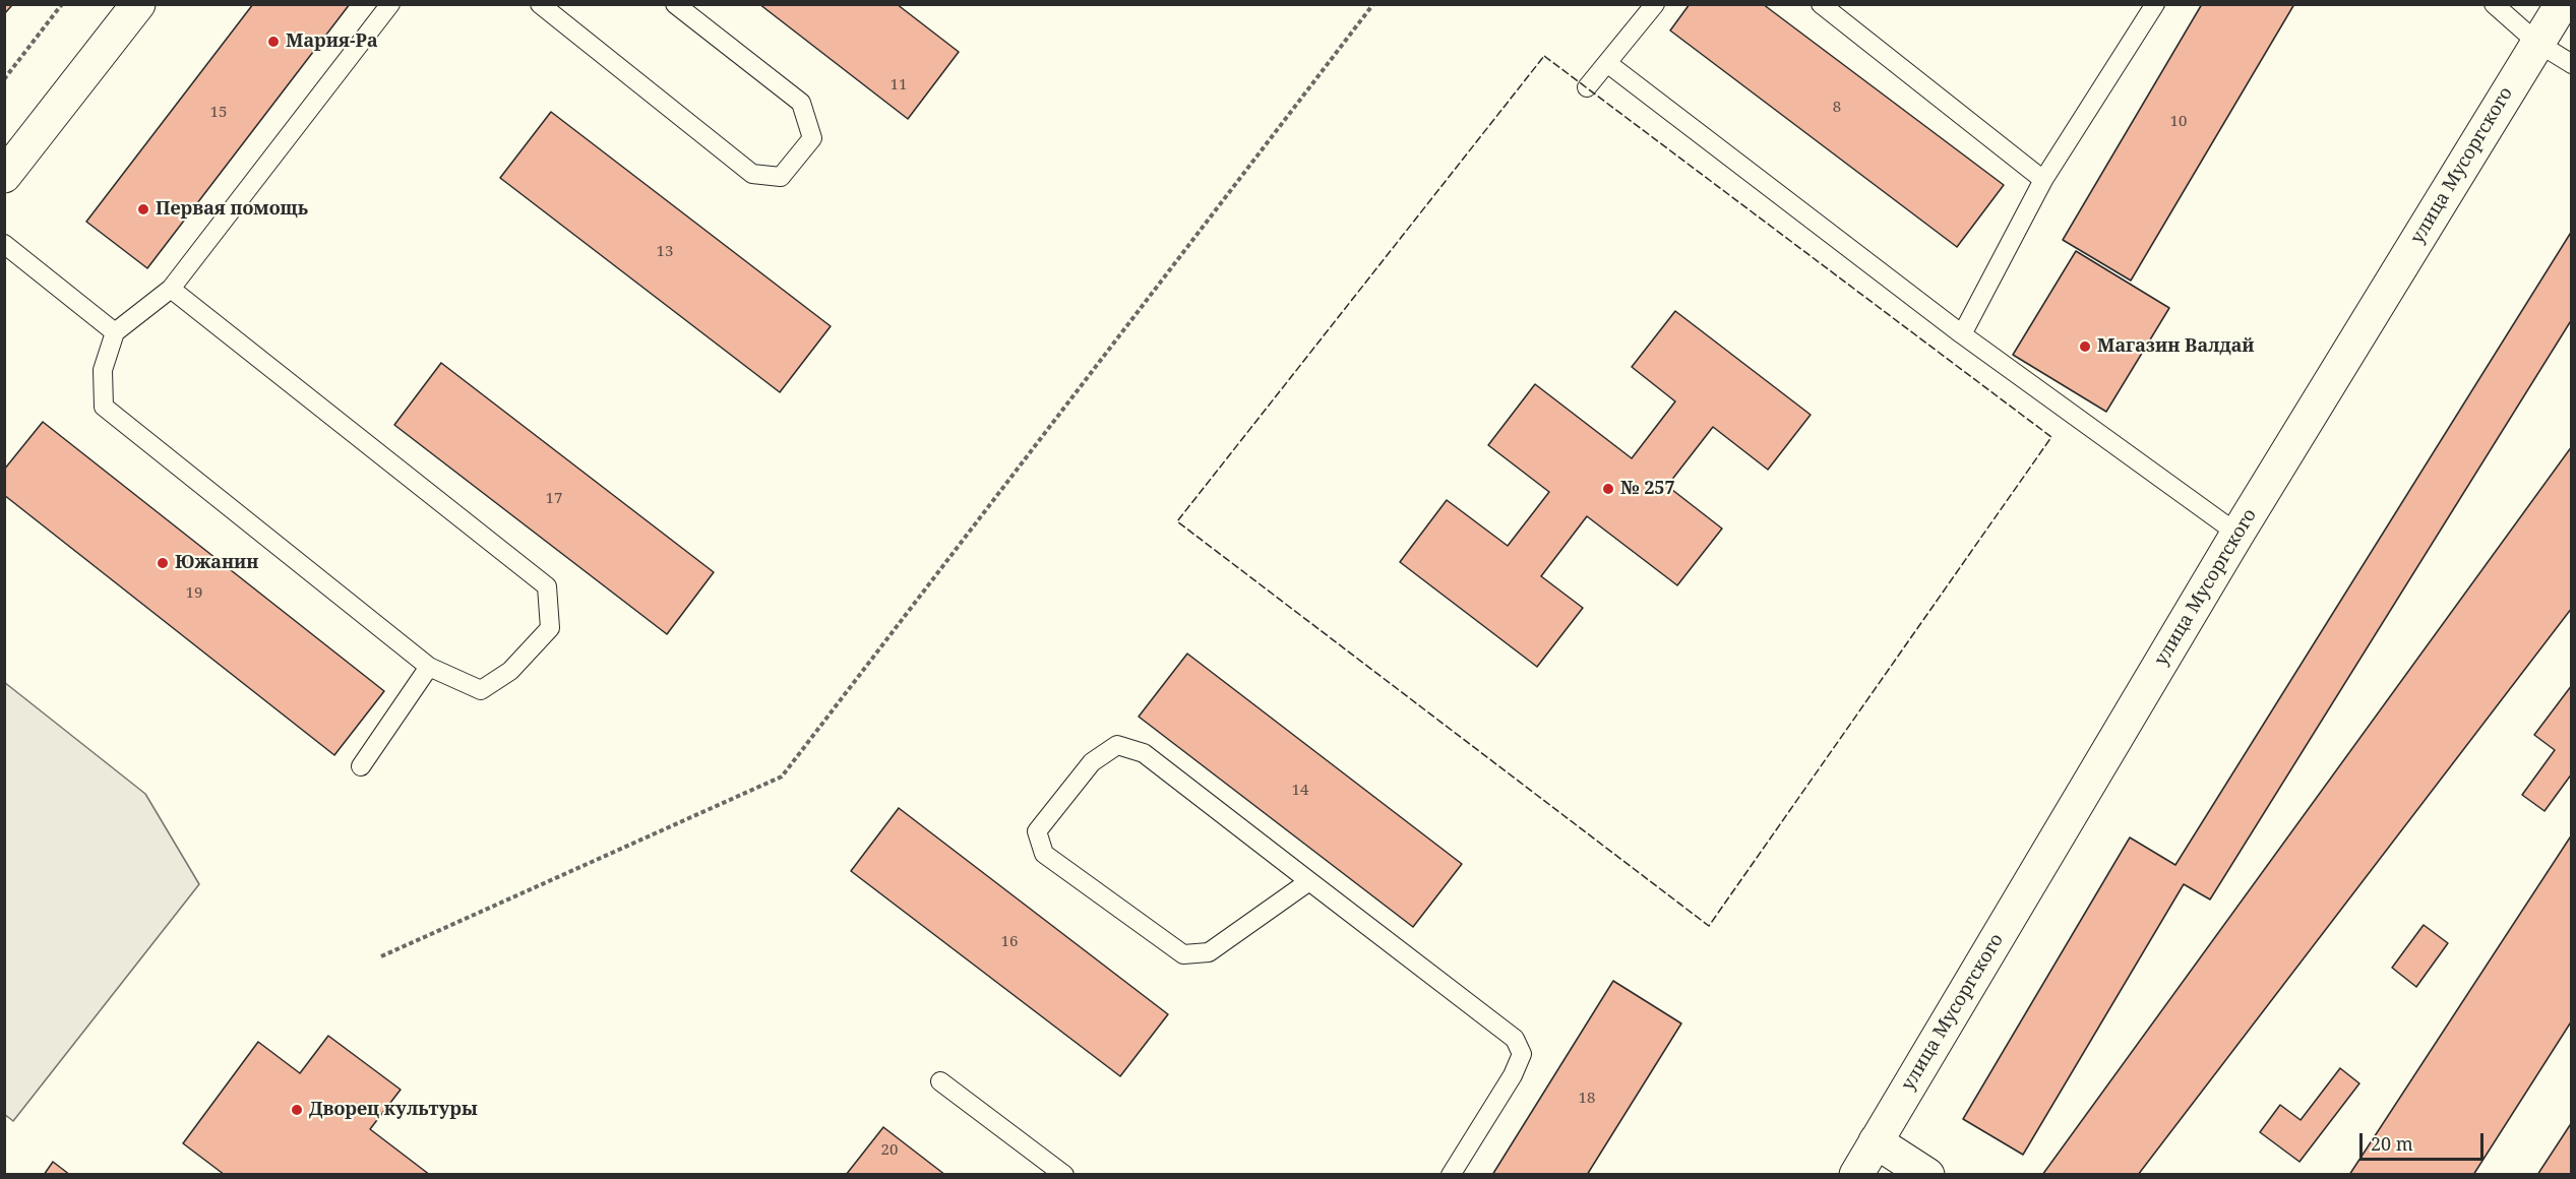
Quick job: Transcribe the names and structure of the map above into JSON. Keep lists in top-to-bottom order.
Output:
{
  "streets": {
    "street": ["улица Мусоргского"]
  },
  "places": [
    "Мария-Ра",
    "Первая помощь",
    "Магазин Валдай",
    "№ 257",
    "Южанин",
    "Дворец культуры"
  ],
  "house_numbers": [
    "11",
    "8",
    "15",
    "10",
    "13",
    "17",
    "19",
    "14",
    "16",
    "18",
    "20"
  ],
  "scale_bar": "20 m"
}
